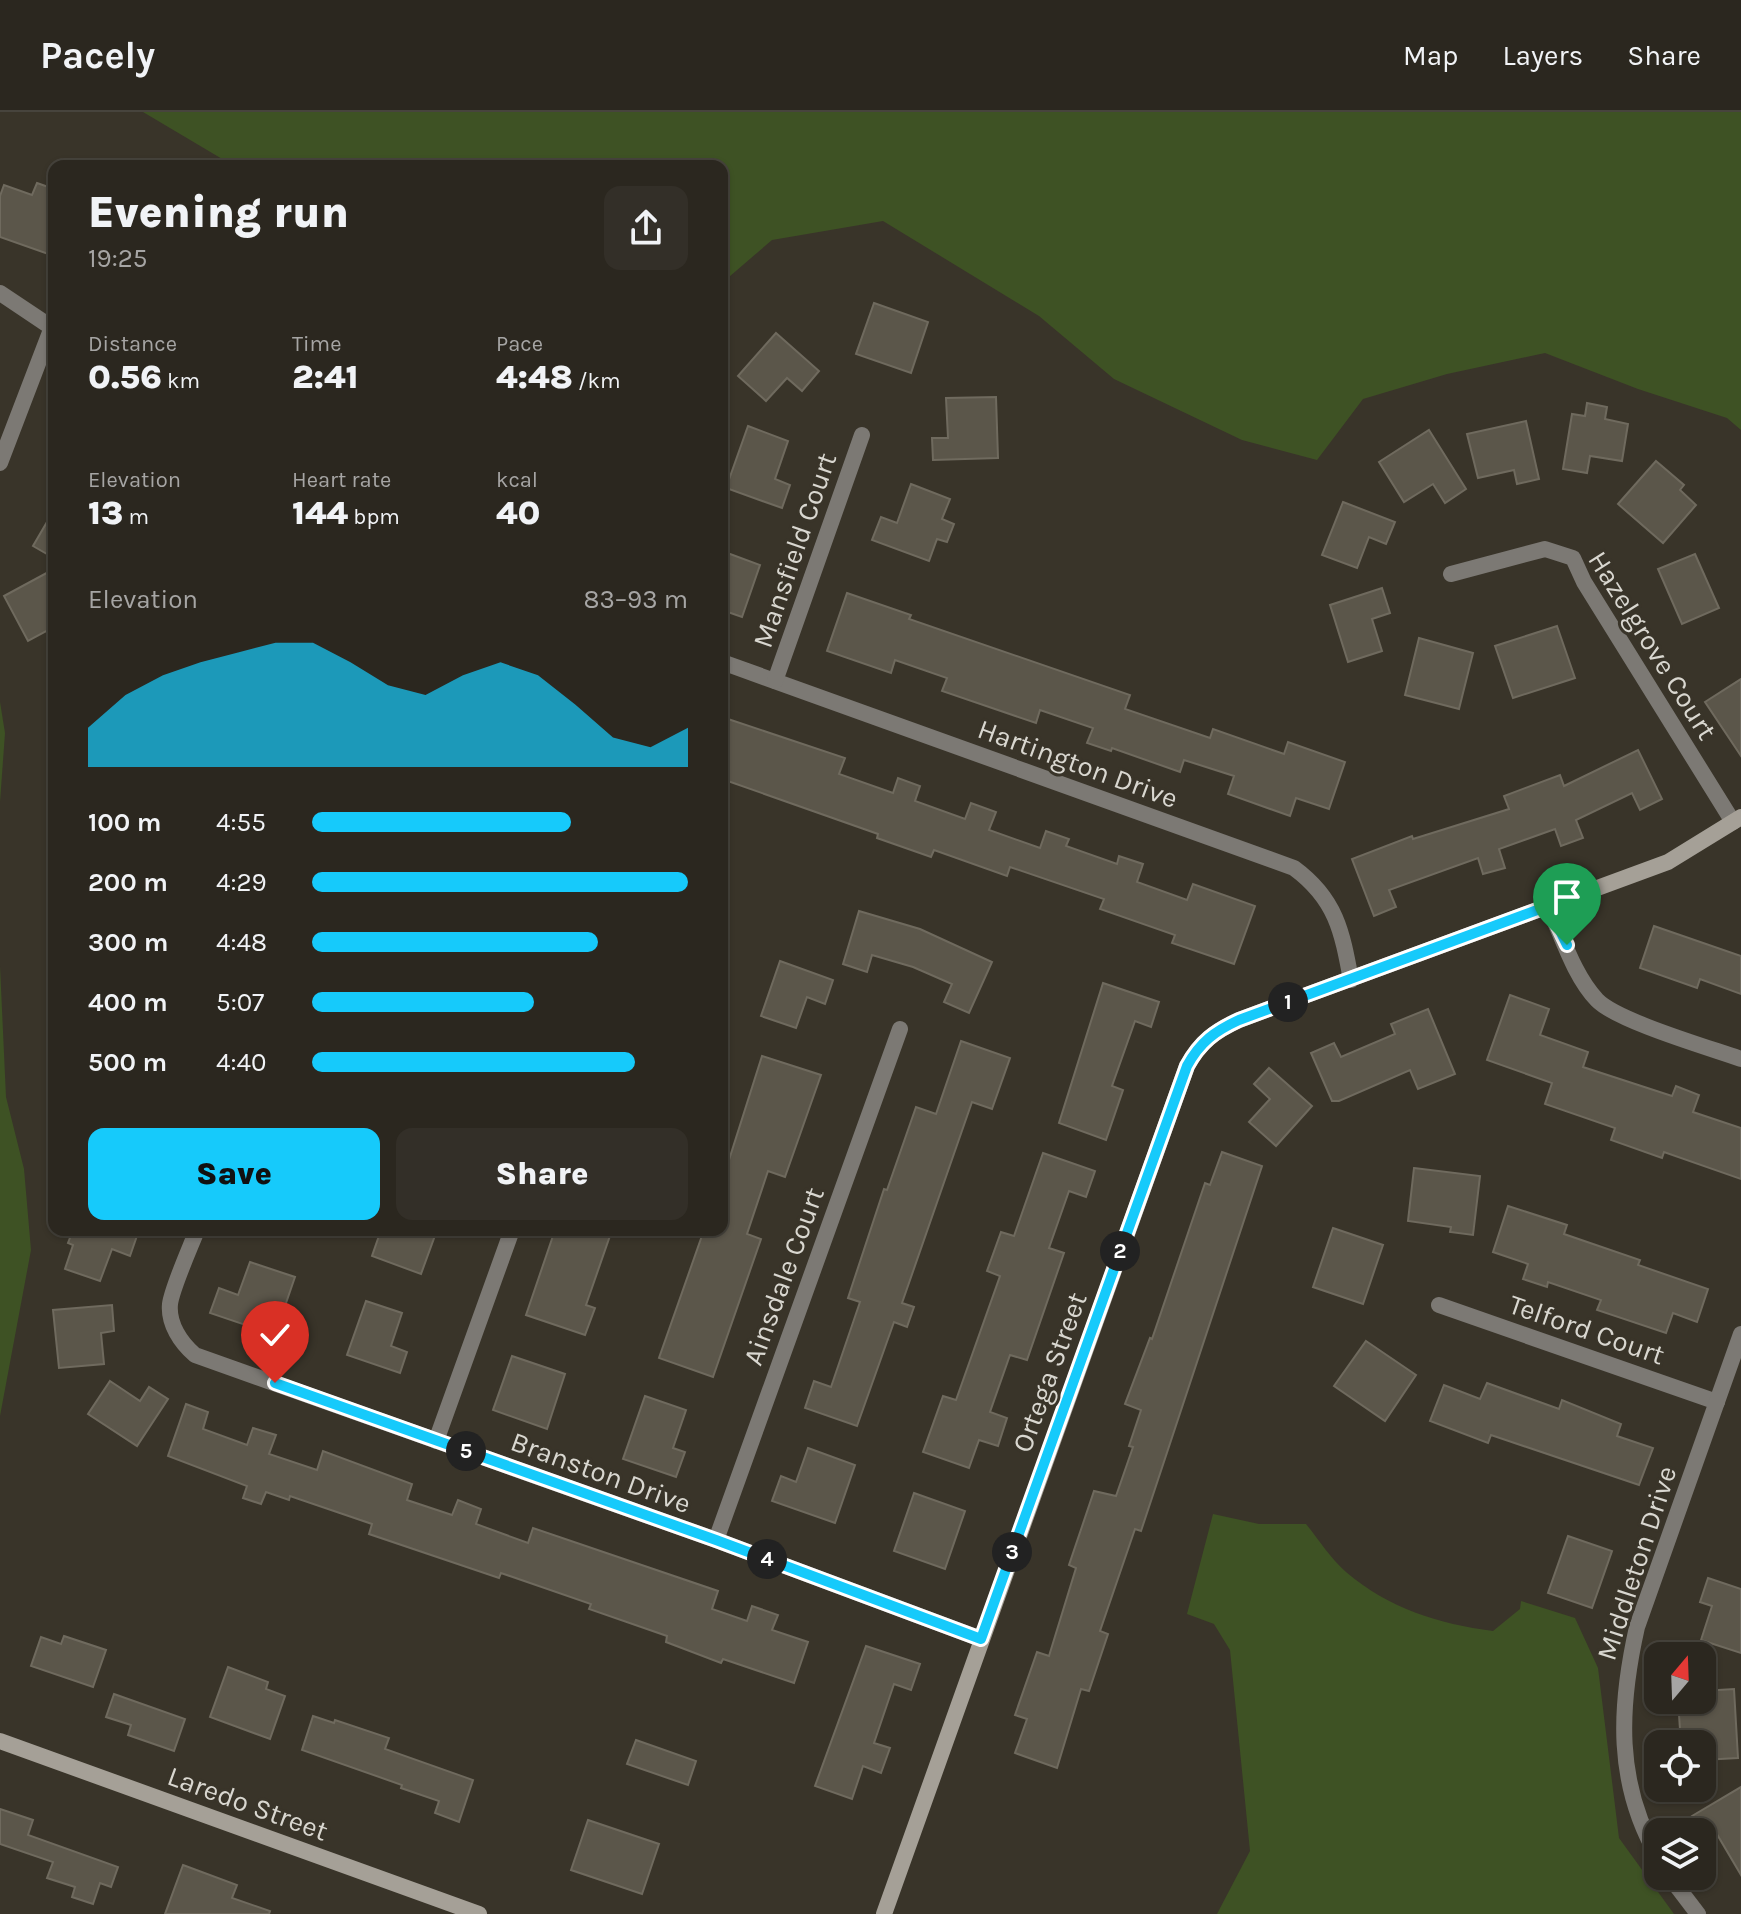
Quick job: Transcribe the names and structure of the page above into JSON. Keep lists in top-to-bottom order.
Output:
{
  "streets": {
    "street": [
      "Mansfield Court",
      "Hazelgrove Court",
      "Hartington Drive",
      "Ainsdale Court",
      "Telford Court",
      "Ortega Street",
      "Branston Drive",
      "Middleton Drive",
      "Laredo Street"
    ]
  },
  "crossings": [
    ["Mansfield Court", "Hartington Drive"],
    ["Hazelgrove Court", "Ortega Street"],
    ["Hartington Drive", "Ortega Street"],
    ["Ainsdale Court", "Branston Drive"],
    ["Telford Court", "Middleton Drive"],
    ["Ortega Street", "Branston Drive"]
  ],
  "north": "top",
  "page": {
    "header": "Pacely",
    "nav": ["Map", "Layers", "Share"],
    "heading": ["Evening run", "19:25"],
    "stats": [
      ["Distance", "0.56 km"],
      ["Time", "2:41"],
      ["Pace", "4:48 /km"],
      ["Elevation", "13 m"],
      ["Heart rate", "144 bpm"],
      ["kcal", "40"]
    ],
    "chart": ["Elevation", "83–93 m"],
    "list": [
      {
        "name": "100 m",
        "note": "4:55"
      },
      {
        "name": "200 m",
        "note": "4:29"
      },
      {
        "name": "300 m",
        "note": "4:48"
      },
      {
        "name": "400 m",
        "note": "5:07"
      },
      {
        "name": "500 m",
        "note": "4:40"
      }
    ],
    "pins": [
      "1",
      "2",
      "5",
      "3",
      "4"
    ],
    "buttons": ["Save", "Share"]
  }
}
